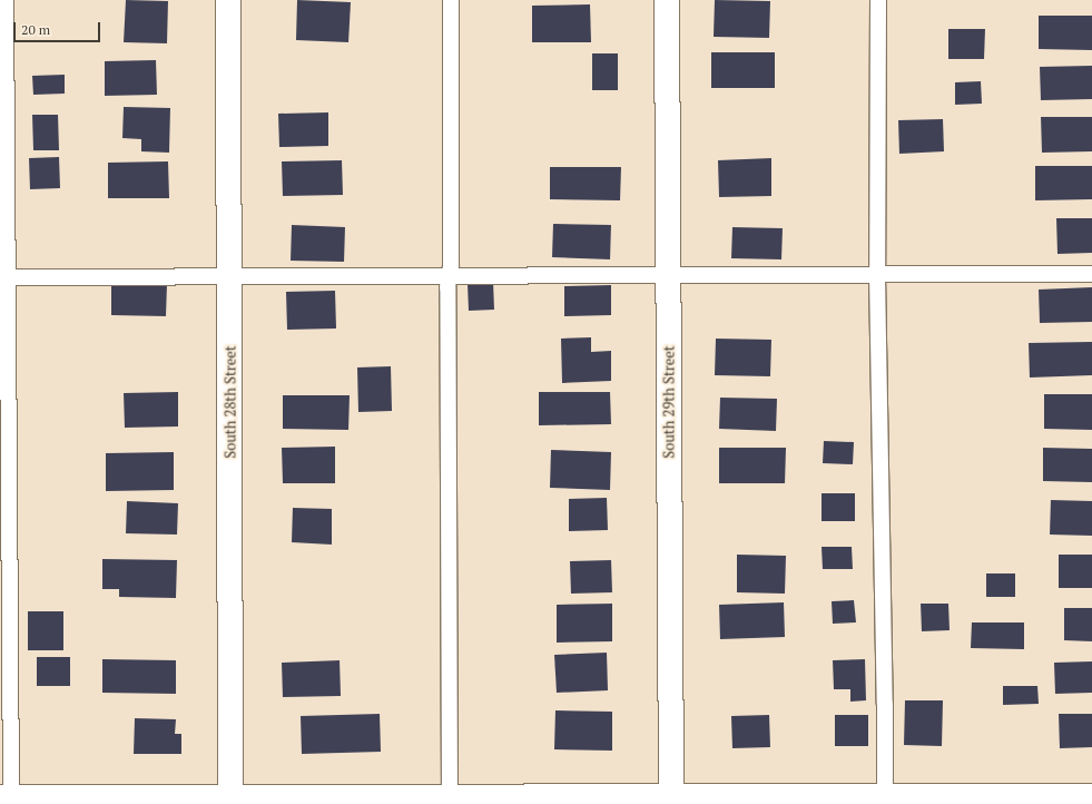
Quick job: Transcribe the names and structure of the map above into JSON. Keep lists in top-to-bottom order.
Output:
{
  "streets": {
    "street": ["South 28th Street", "South 29th Street"]
  },
  "scale_bar": "20 m"
}
